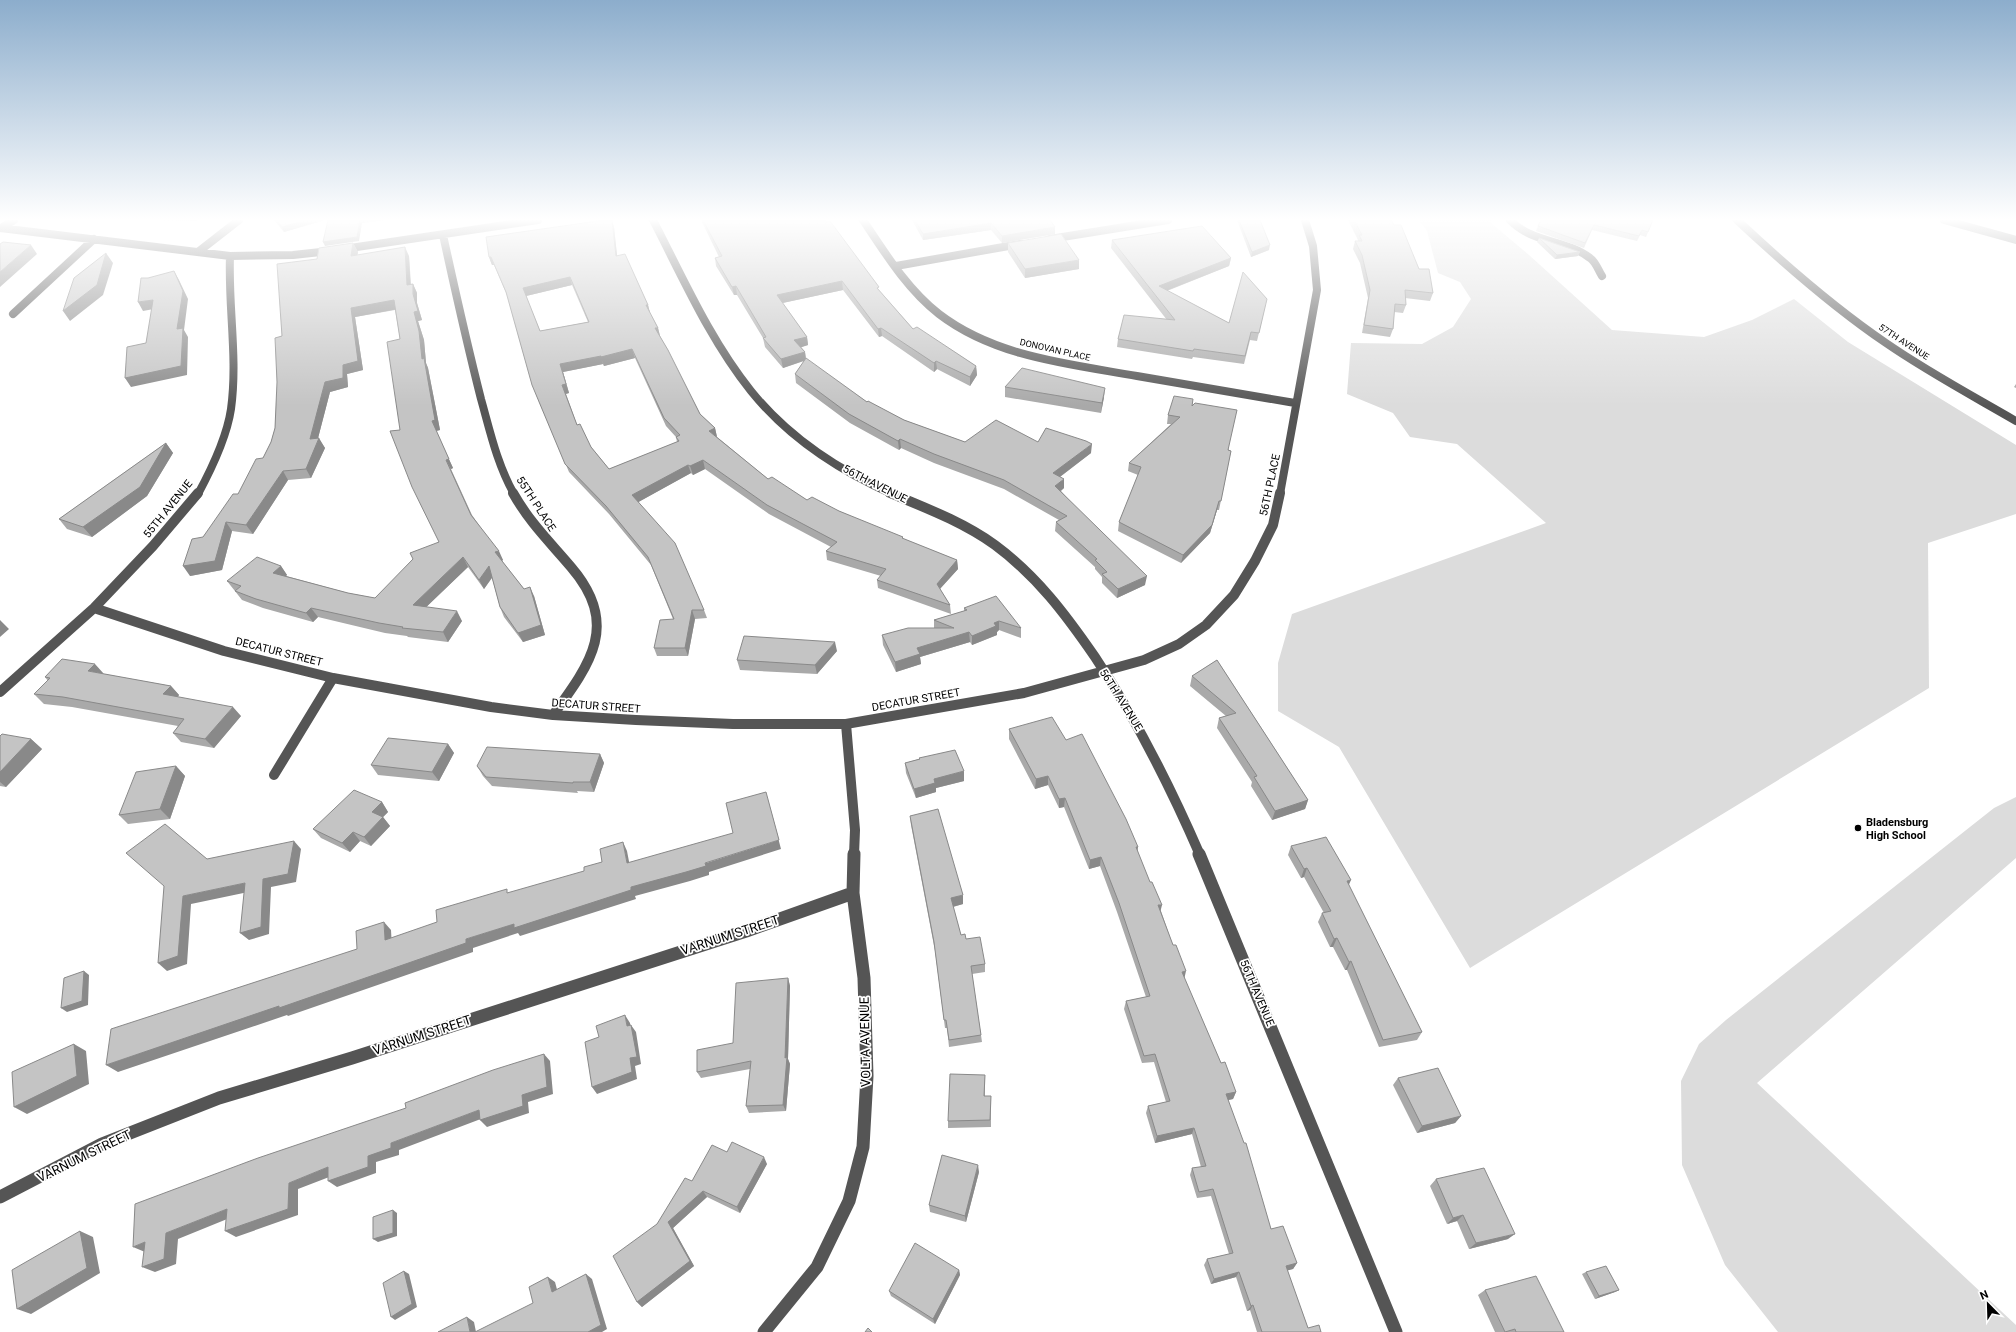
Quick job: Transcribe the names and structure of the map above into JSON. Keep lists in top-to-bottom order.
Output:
{
  "streets": {
    "street": [
      "57TH AVENUE",
      "DONOVAN PLACE",
      "56TH AVENUE",
      "56TH PLACE",
      "55TH PLACE",
      "55TH AVENUE",
      "DECATUR STREET",
      "VARNUM STREET",
      "VOLTA AVENUE"
    ]
  },
  "crossings": [
    ["DONOVAN PLACE", "56TH PLACE"],
    ["56TH AVENUE", "56TH PLACE"],
    ["56TH AVENUE", "DECATUR STREET"],
    ["56TH PLACE", "DECATUR STREET"],
    ["55TH PLACE", "DECATUR STREET"],
    ["55TH AVENUE", "DECATUR STREET"],
    ["DECATUR STREET", "VOLTA AVENUE"],
    ["VARNUM STREET", "VOLTA AVENUE"]
  ],
  "places": ["Bladensburg High School"],
  "north": "top left"
}
